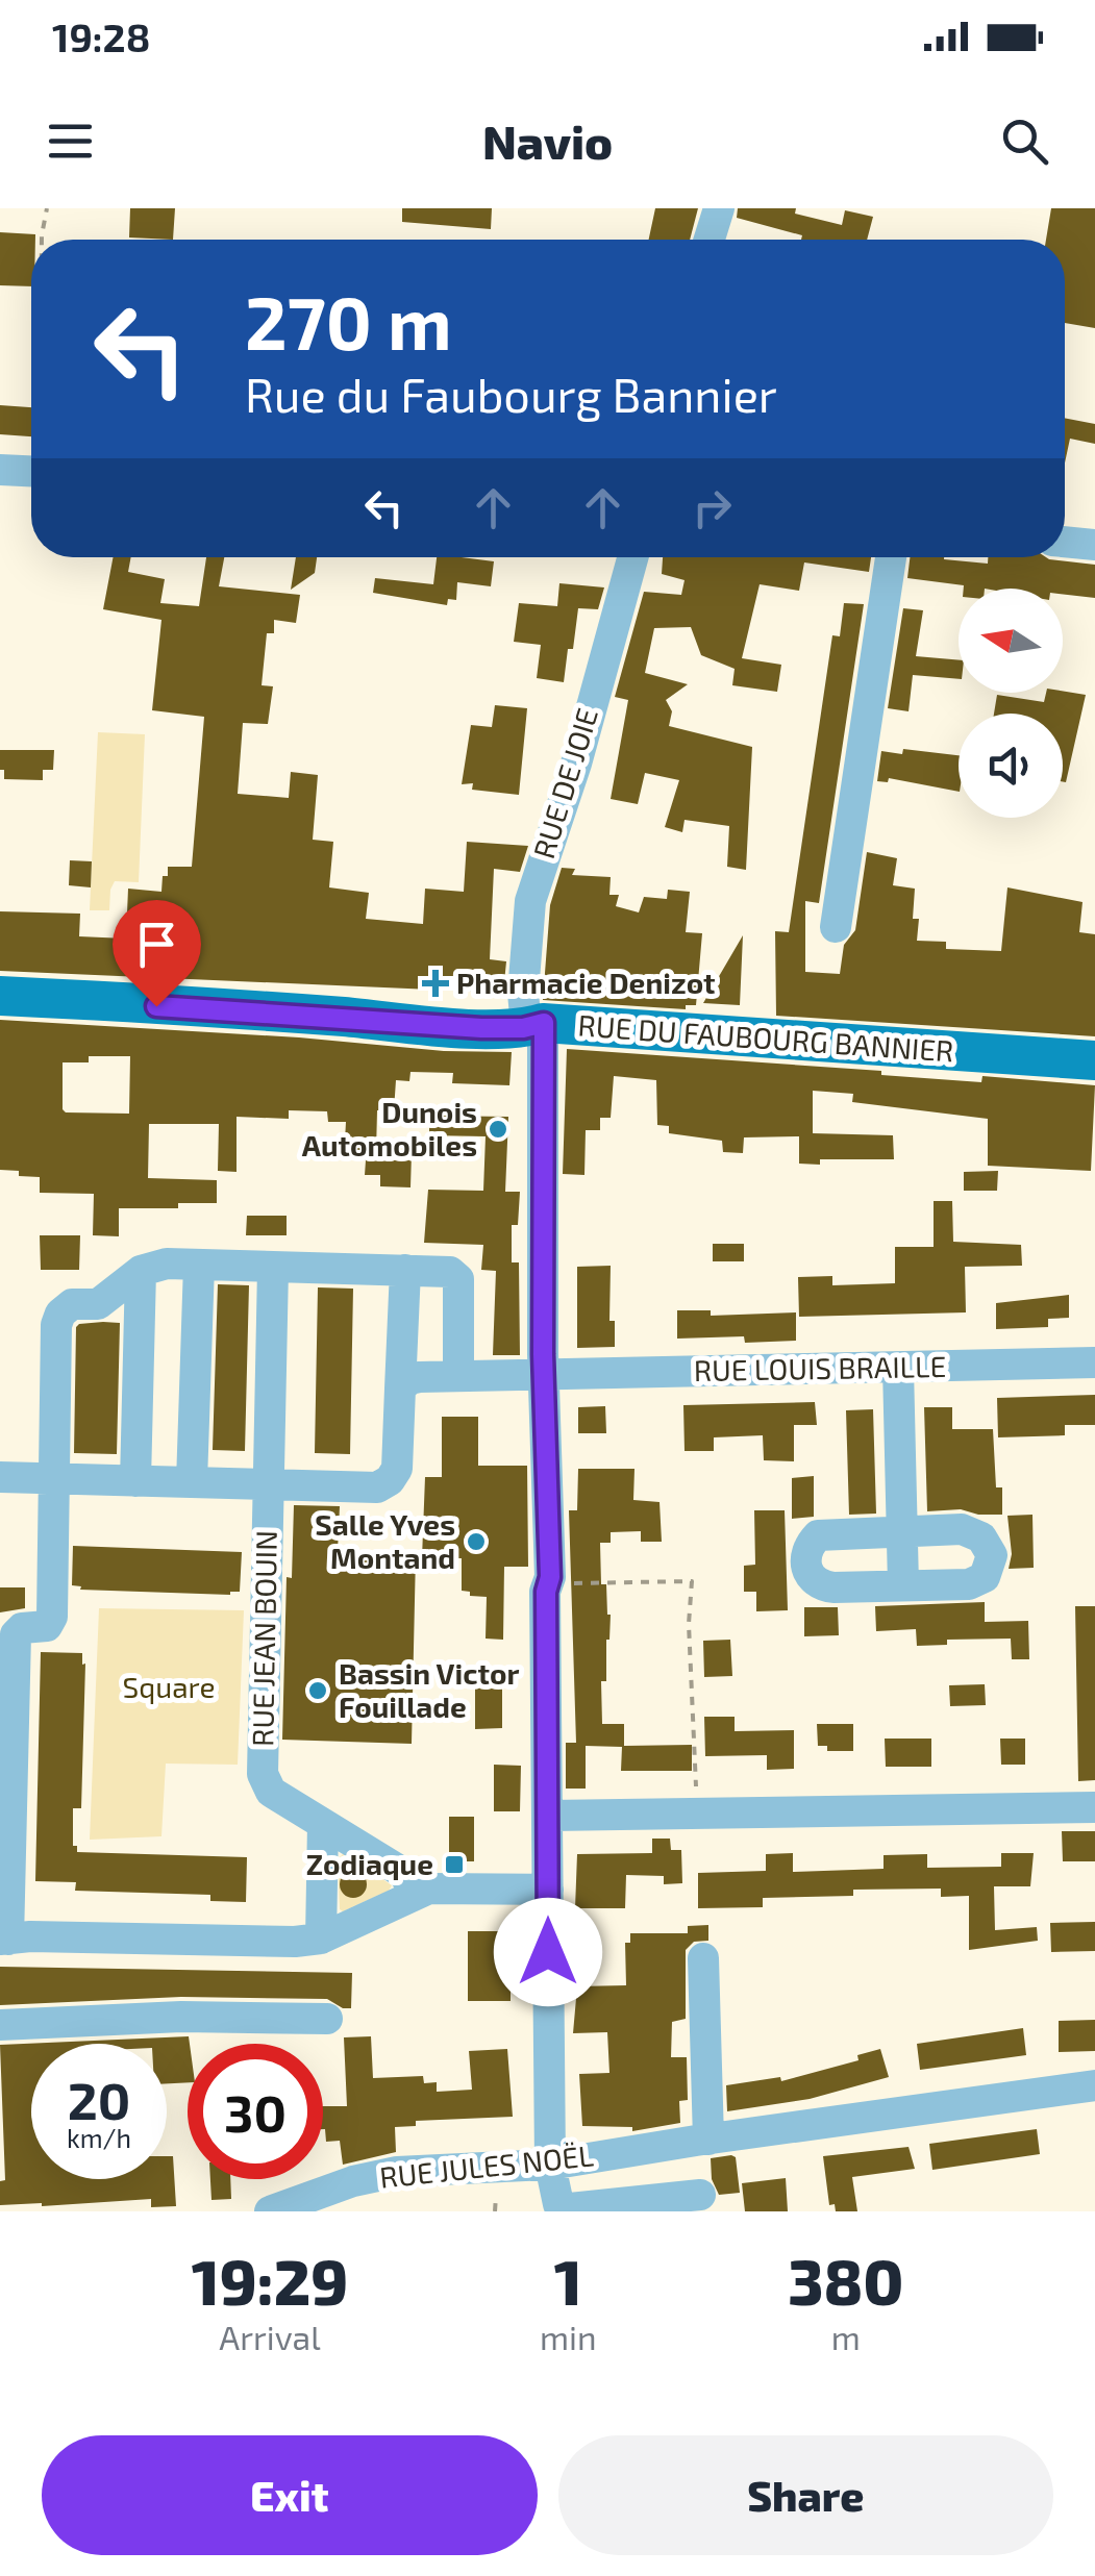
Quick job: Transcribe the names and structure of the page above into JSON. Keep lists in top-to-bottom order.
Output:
{
  "streets": {
    "main road": ["RUE DU FAUBOURG BANNIER"],
    "street": [
      "RUE DE JOIE",
      "RUE LOUIS BRAILLE",
      "RUE JEAN BOUIN",
      "RUE JULES NOËL"
    ]
  },
  "crossings": [
    ["RUE DE JOIE", "RUE DU FAUBOURG BANNIER"],
    ["RUE DE JOIE", "RUE LOUIS BRAILLE"],
    ["RUE DE JOIE", "RUE JULES NOËL"]
  ],
  "parks": ["Square"],
  "places": {
    "health": ["Pharmacie Denizot"],
    "other": ["Dunois Automobiles", "Salle Yves Montand", "Bassin Victor Fouillade"],
    "transit": ["Zodiaque"]
  },
  "north": "left",
  "page": {
    "status": "19:28",
    "header": "Navio",
    "turn": ["270 m", "Rue du Faubourg Bannier"],
    "speed": "20 km/h",
    "limit": "30",
    "eta": [
      "19:29",
      "Arrival",
      "1",
      "min",
      "380",
      "m"
    ],
    "buttons": ["Exit", "Share"]
  }
}
